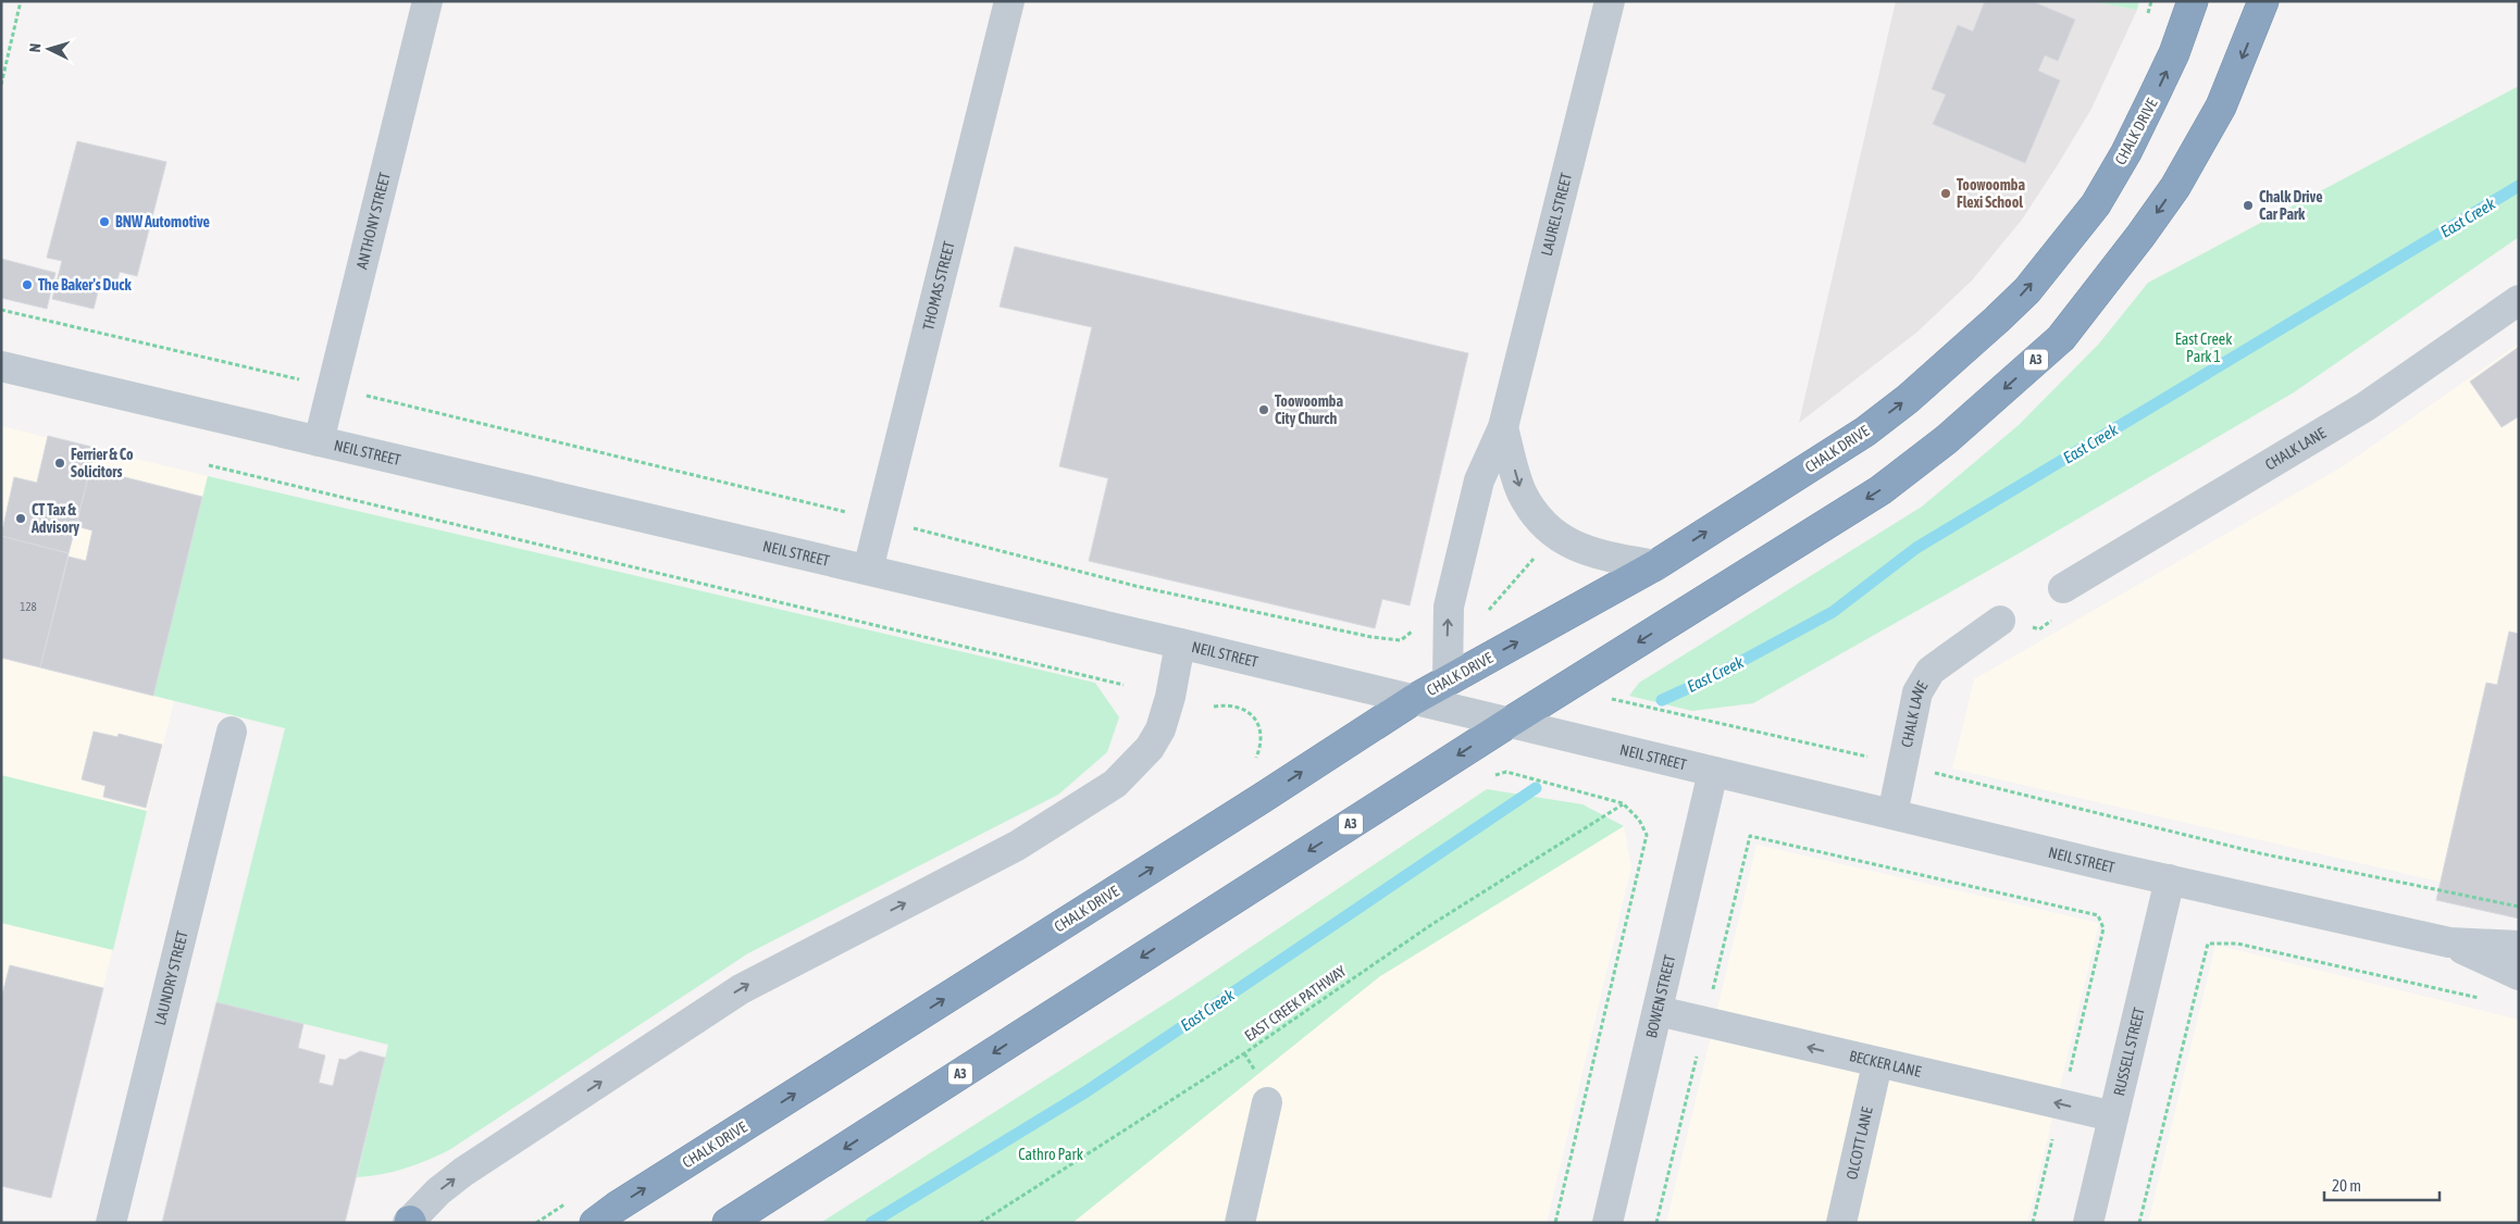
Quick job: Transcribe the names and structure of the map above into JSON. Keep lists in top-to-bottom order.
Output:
{
  "streets": {
    "highway": ["CHALK DRIVE", "A3"],
    "street": [
      "LAUREL STREET",
      "ANTHONY STREET",
      "THOMAS STREET",
      "CHALK LANE",
      "NEIL STREET",
      "LAUNDRY STREET",
      "BOWEN STREET",
      "RUSSELL STREET",
      "BECKER LANE",
      "OLCOTT LANE"
    ],
    "path": ["EAST CREEK PATHWAY"]
  },
  "crossings": [
    ["CHALK DRIVE", "LAUREL STREET"],
    ["CHALK DRIVE", "NEIL STREET"],
    ["ANTHONY STREET", "NEIL STREET"],
    ["THOMAS STREET", "NEIL STREET"],
    ["A3", "NEIL STREET"],
    ["CHALK LANE", "NEIL STREET"],
    ["NEIL STREET", "BOWEN STREET"],
    ["NEIL STREET", "RUSSELL STREET"],
    ["BOWEN STREET", "BECKER LANE"],
    ["RUSSELL STREET", "BECKER LANE"],
    ["BECKER LANE", "OLCOTT LANE"]
  ],
  "one_way": ["LAUREL STREET", "BECKER LANE"],
  "water": ["East Creek"],
  "parks": ["East Creek Park 1", "Cathro Park"],
  "places": [
    "Toowoomba Flexi School",
    "Chalk Drive Car Park",
    "BNW Automotive",
    "The Baker's Duck",
    "Toowoomba City Church",
    "Ferrier & Co Solicitors",
    "CT Tax & Advisory"
  ],
  "house_numbers": ["128"],
  "scale_bar": "20 m",
  "north": "left"
}
